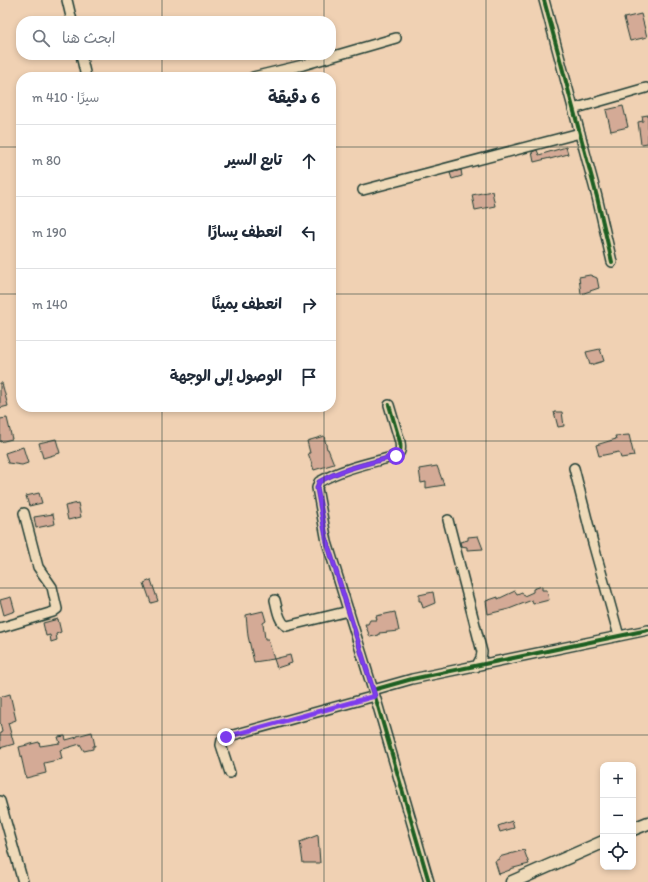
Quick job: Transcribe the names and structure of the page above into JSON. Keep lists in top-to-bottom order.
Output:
{
  "page": {
    "search": "ابحث هنا",
    "heading": ["6 دقيقة", "سيرًا · 410 m"],
    "list": [
      ["تابع السير", "80 m"],
      ["انعطف يسارًا", "190 m"],
      ["انعطف يمينًا", "140 m"],
      "الوصول إلى الوجهة"
    ],
    "map_buttons": ["+", "−"]
  }
}
